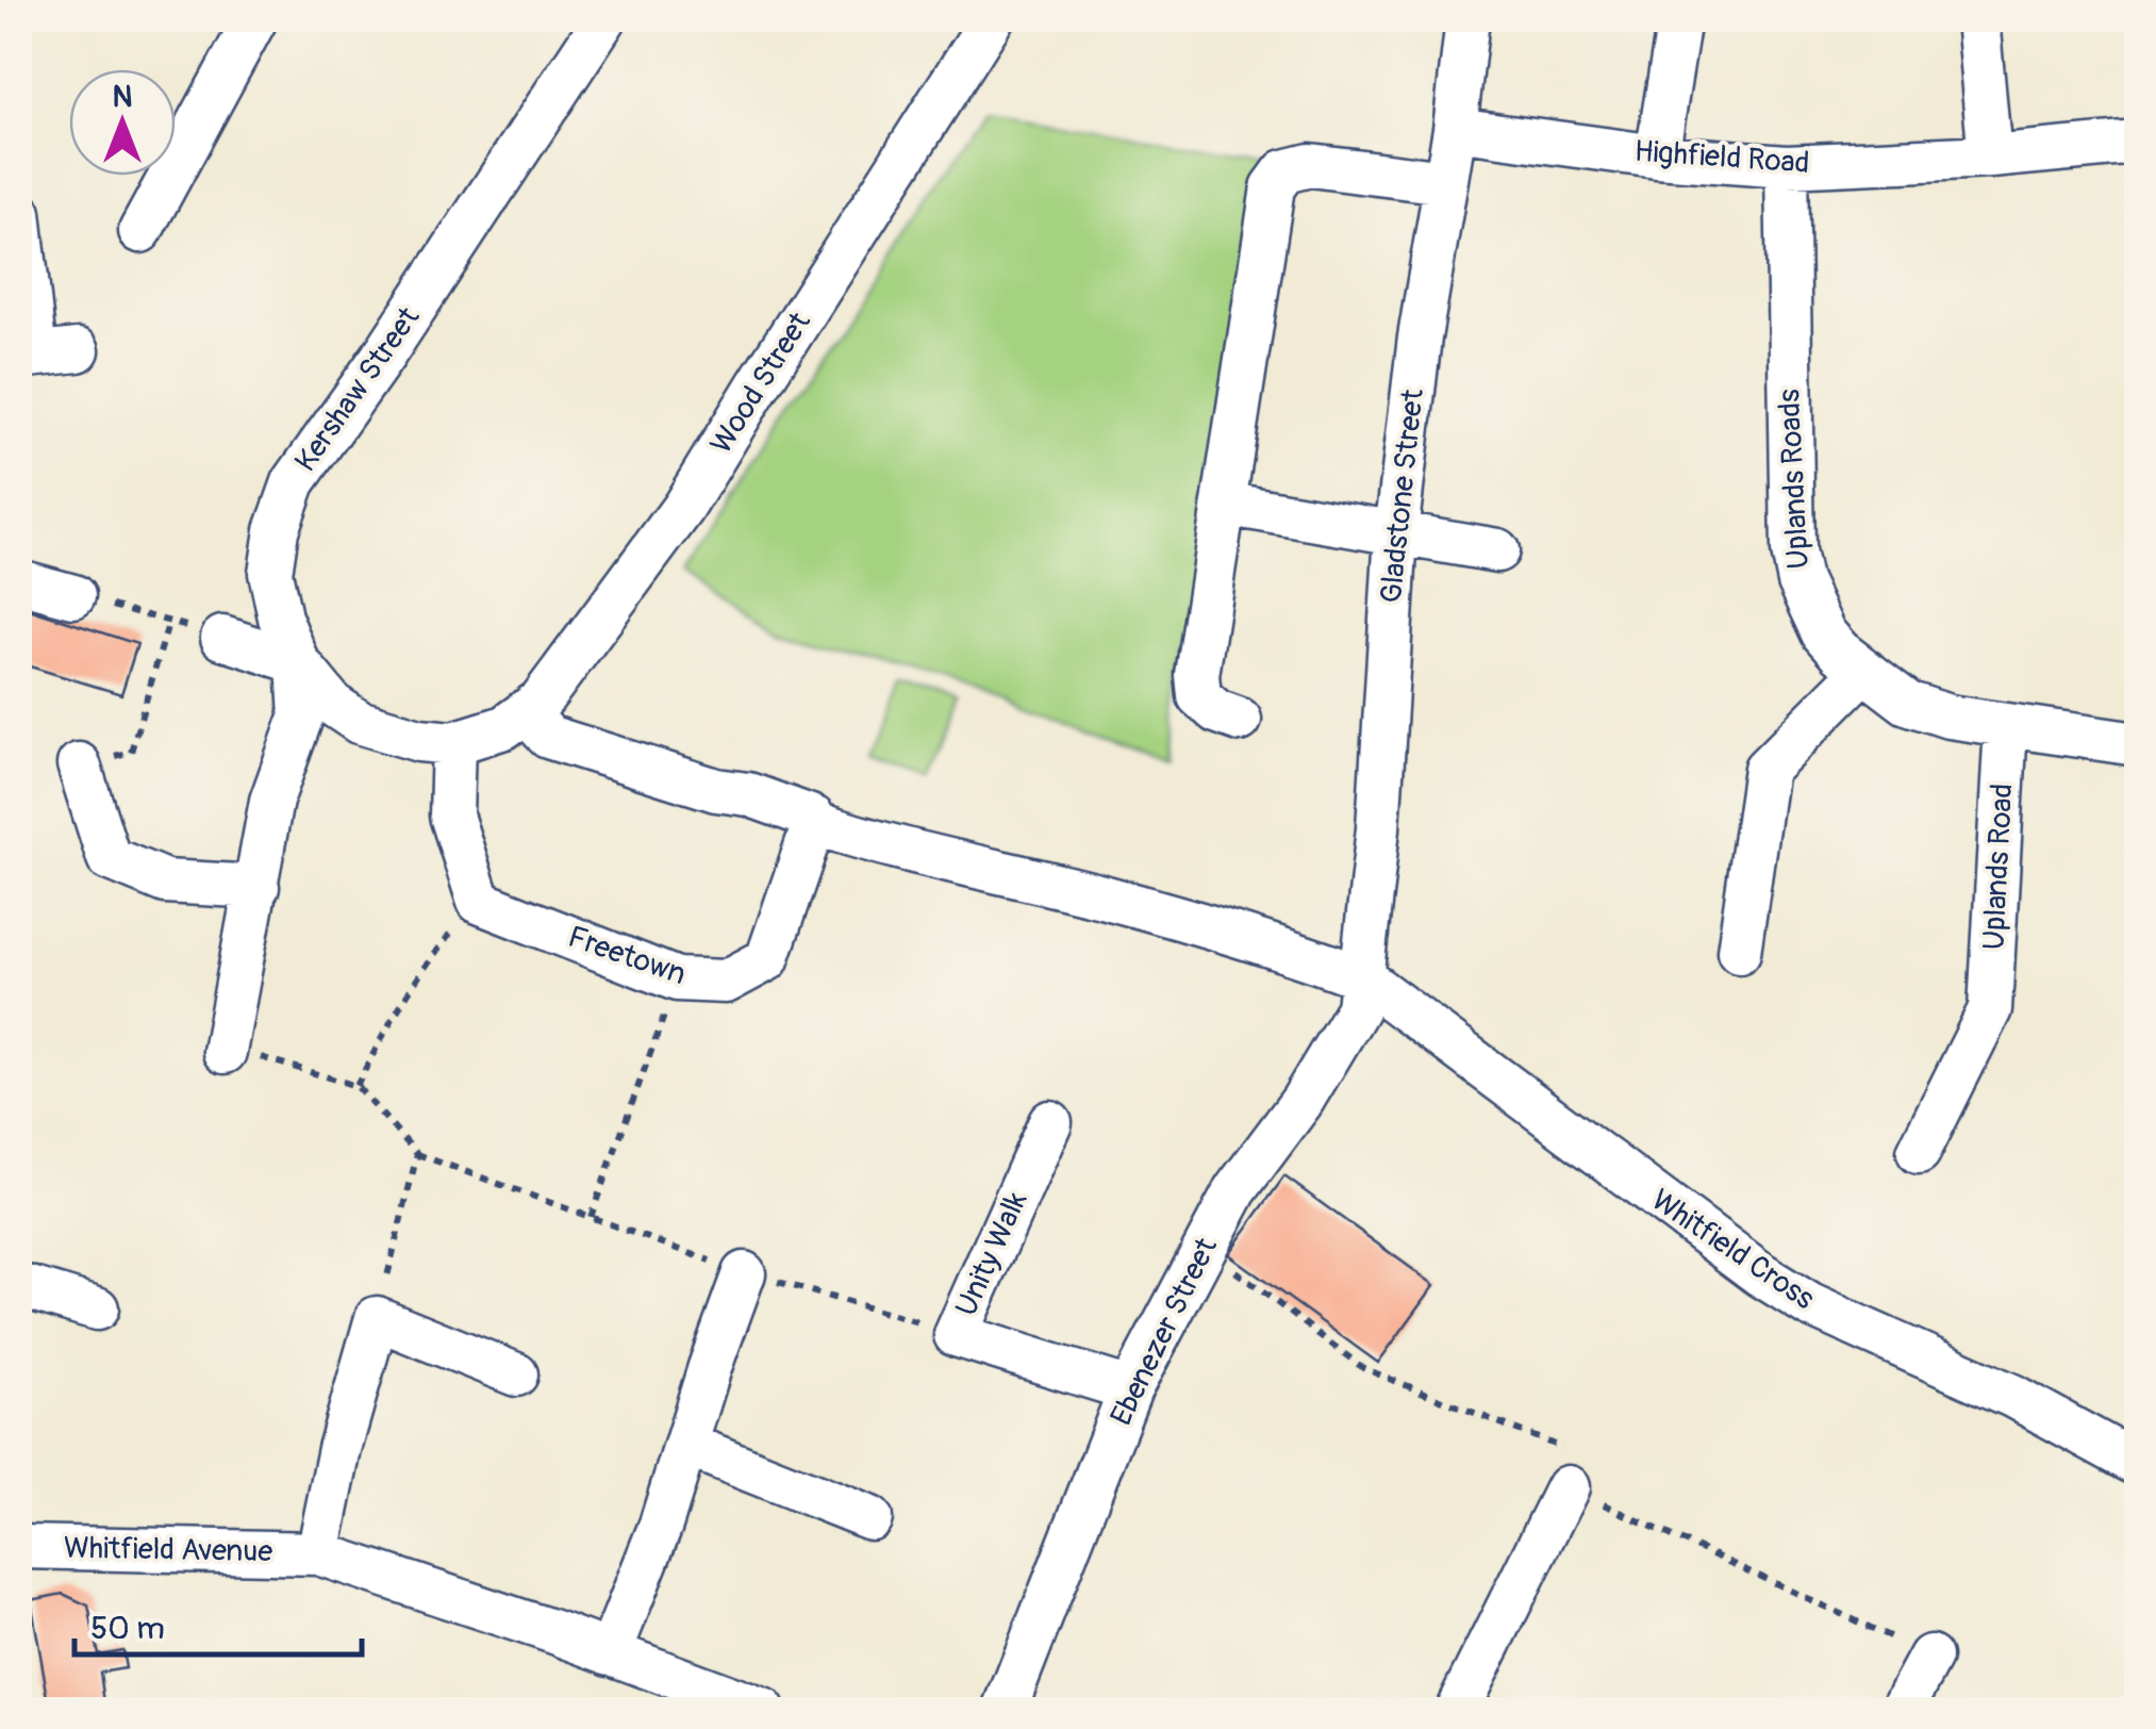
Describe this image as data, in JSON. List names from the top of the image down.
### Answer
{
  "streets": {
    "street": [
      "Highfield Road",
      "Wood Street",
      "Kershaw Street",
      "Uplands Roads",
      "Gladstone Street",
      "Uplands Road",
      "Freetown",
      "Whitfield Cross",
      "Unity Walk",
      "Ebenezer Street",
      "Whitfield Avenue"
    ]
  },
  "crossings": [
    ["Highfield Road", "Uplands Roads"],
    ["Highfield Road", "Gladstone Street"],
    ["Uplands Roads", "Uplands Road"],
    ["Gladstone Street", "Whitfield Cross"],
    ["Gladstone Street", "Ebenezer Street"],
    ["Whitfield Cross", "Ebenezer Street"],
    ["Unity Walk", "Ebenezer Street"]
  ],
  "scale_bar": "50 m",
  "north": "top"
}
